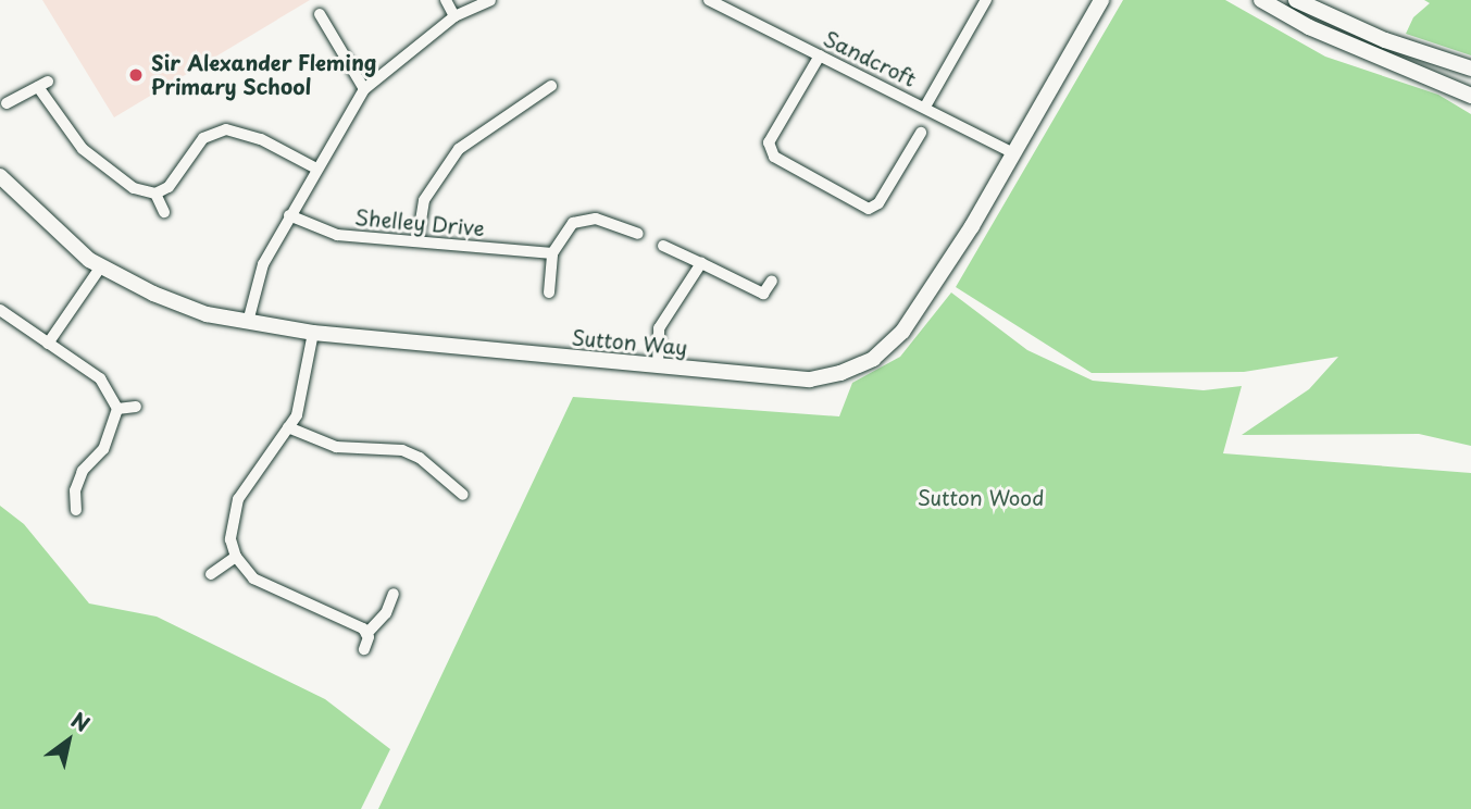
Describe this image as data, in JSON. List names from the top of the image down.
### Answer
{
  "streets": {
    "street": ["Sandcroft", "Shelley Drive", "Sutton Way"]
  },
  "crossings": [
    ["Sandcroft", "Sutton Way"]
  ],
  "parks": ["Sutton Wood"],
  "places": ["Sir Alexander Fleming Primary School"],
  "north": "top right"
}
